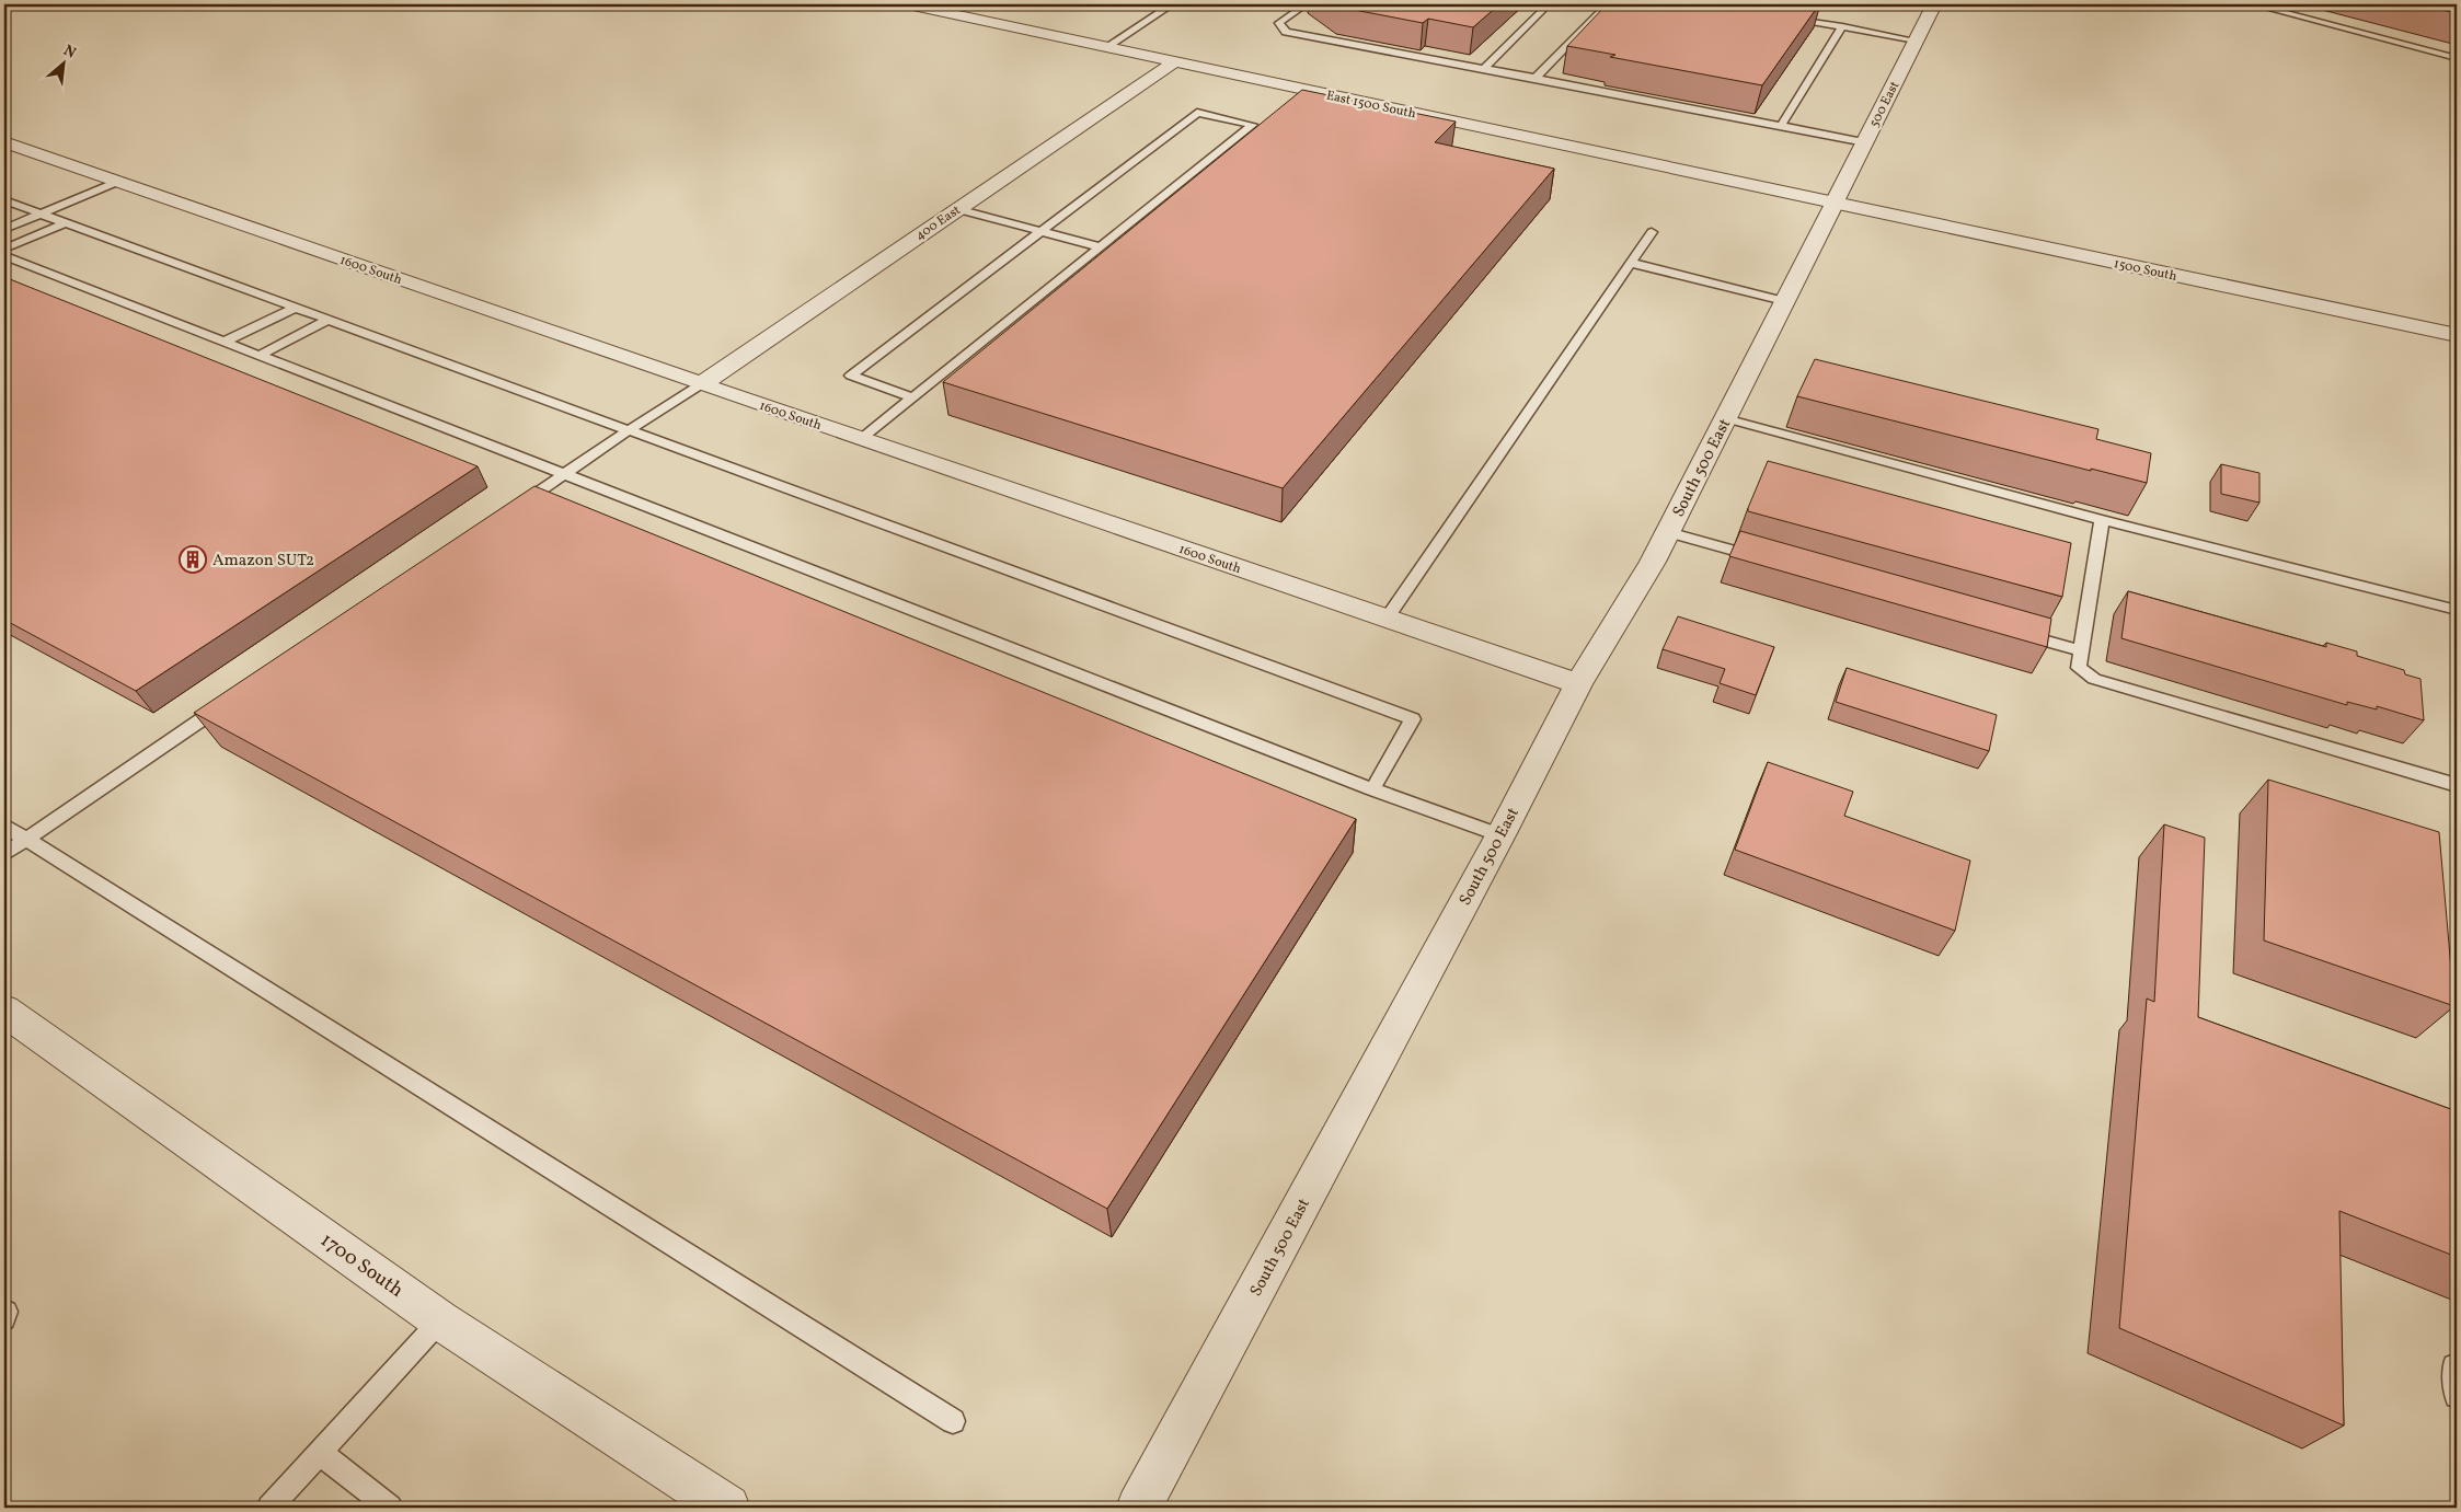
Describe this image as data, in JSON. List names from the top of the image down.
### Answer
{
  "streets": {
    "street": [
      "East 1500 South",
      "500 East",
      "400 East",
      "1600 South",
      "1500 South",
      "South 500 East",
      "1700 South"
    ]
  },
  "crossings": [
    ["East 1500 South", "500 East"],
    ["East 1500 South", "400 East"],
    ["East 1500 South", "1500 South"],
    ["East 1500 South", "South 500 East"],
    ["500 East", "1500 South"],
    ["500 East", "South 500 East"],
    ["400 East", "1600 South"],
    ["1600 South", "South 500 East"],
    ["1500 South", "South 500 East"]
  ],
  "places": {
    "building": ["Amazon SUT2"]
  },
  "north": "top right"
}
